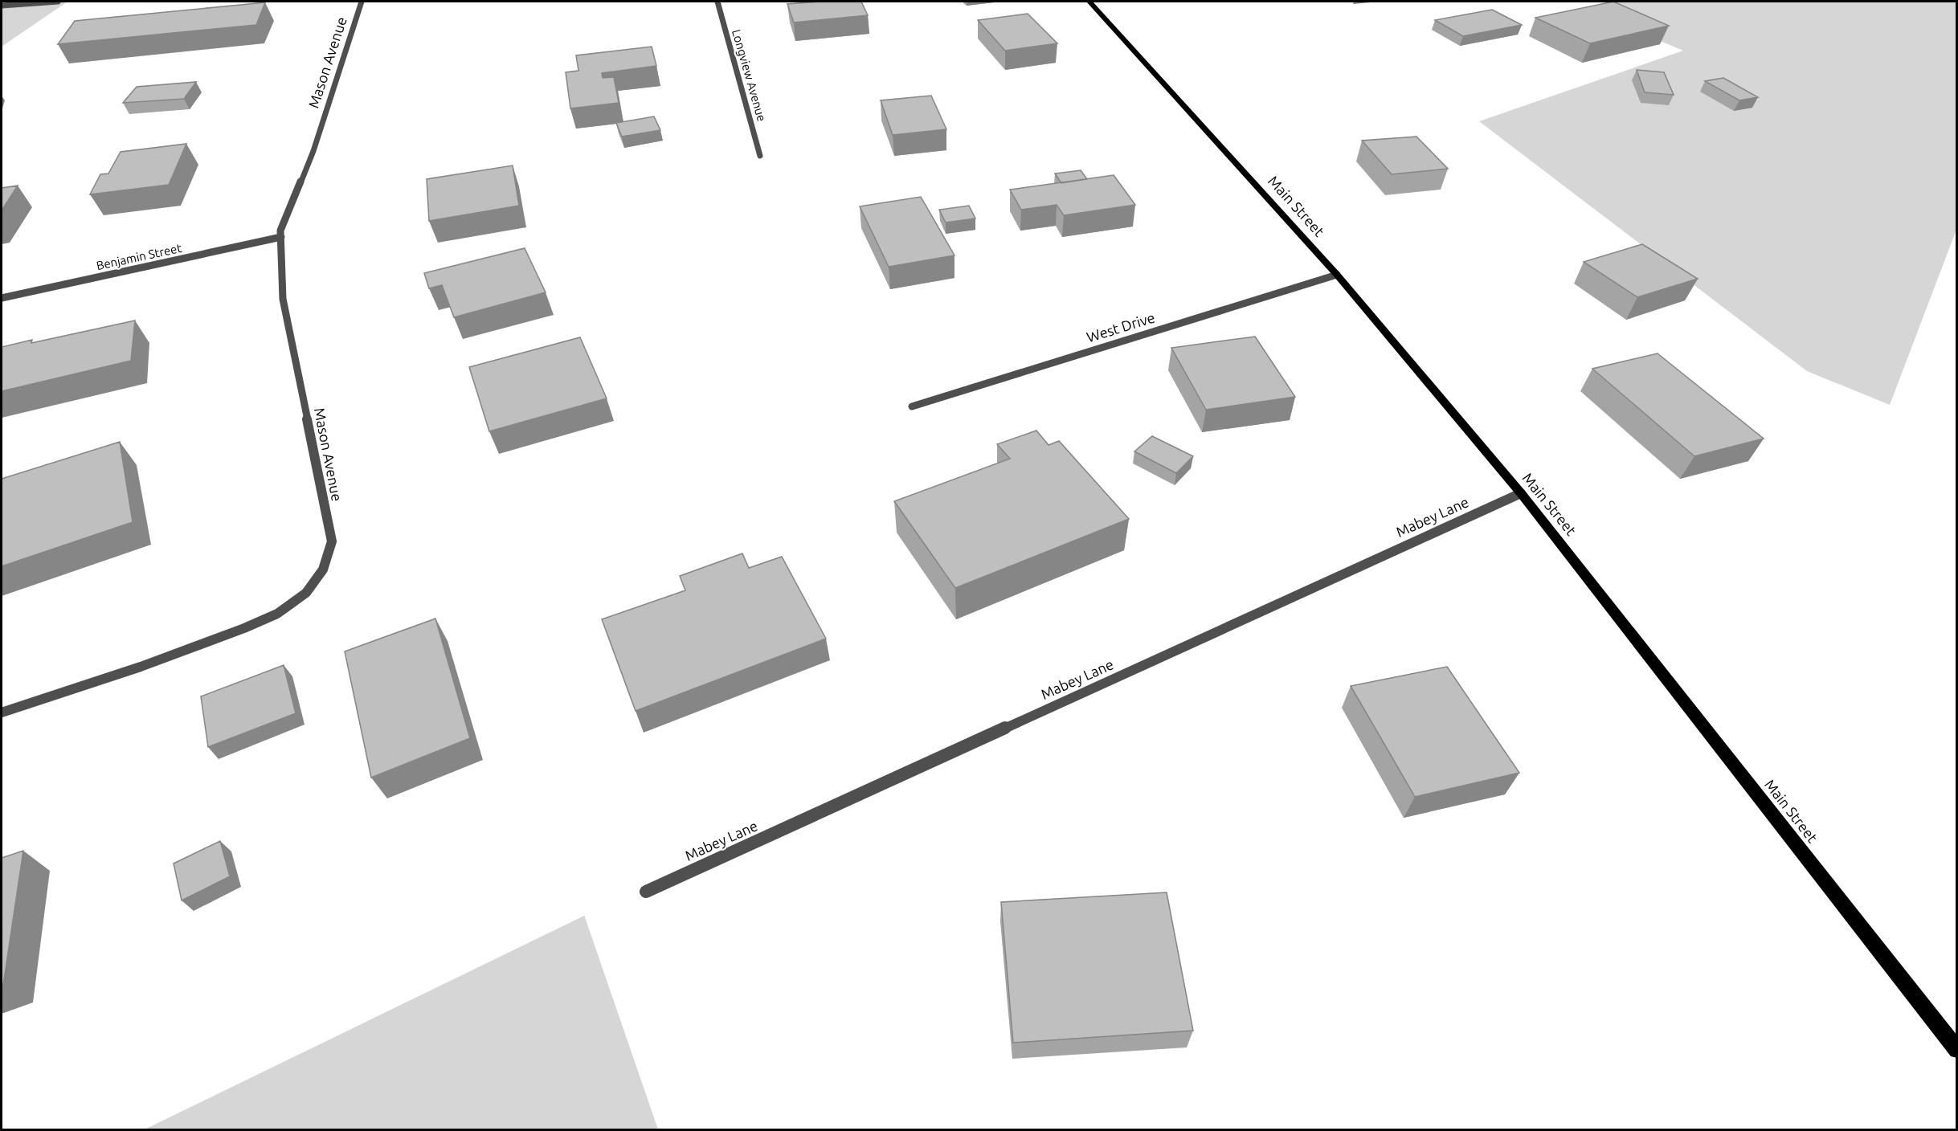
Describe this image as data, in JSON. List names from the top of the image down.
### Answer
{
  "streets": {
    "main road": ["Main Street"],
    "street": [
      "Mason Avenue",
      "Longview Avenue",
      "Benjamin Street",
      "West Drive",
      "Mabey Lane"
    ]
  },
  "crossings": [
    ["Mason Avenue", "Benjamin Street"],
    ["Main Street", "West Drive"],
    ["Main Street", "Mabey Lane"]
  ]
}
